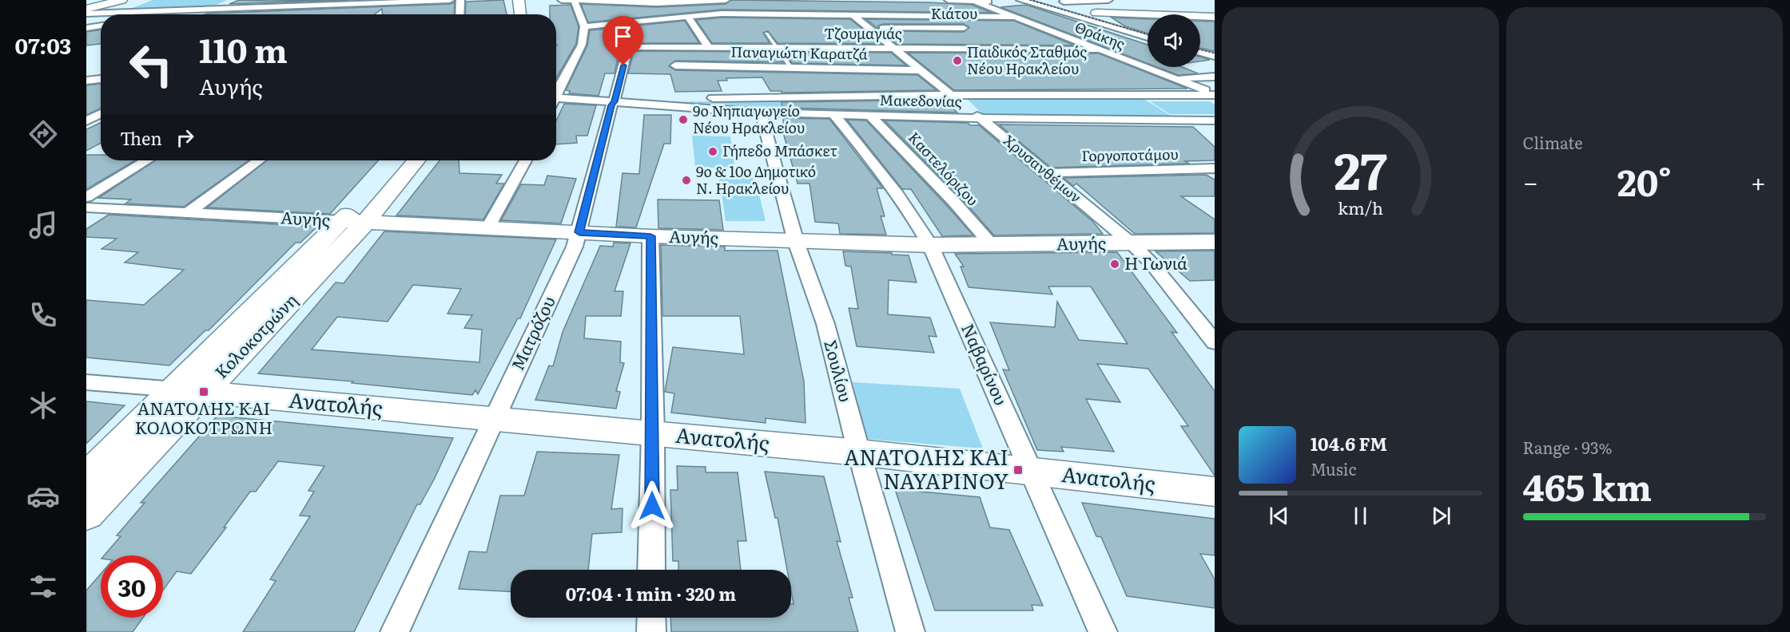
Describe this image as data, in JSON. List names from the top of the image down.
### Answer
{
  "streets": {
    "main road": ["Αυγής", "Κολοκοτρώνη", "Ανατολής"],
    "street": [
      "Κιάτου",
      "Τζουμαγιάς",
      "Θράκης",
      "Παναγιώτη Καρατζά",
      "Μακεδονίας",
      "Γοργοποτάμου",
      "Καστελόριζου",
      "Χρυσανθέμων",
      "Ματρόζου",
      "Ναβαρίνου",
      "Σουλίου"
    ]
  },
  "crossings": [
    ["Τζουμαγιάς", "Θράκης"],
    ["Τζουμαγιάς", "Χρυσανθέμων"],
    ["Τζουμαγιάς", "Ματρόζου"],
    ["Θράκης", "Μακεδονίας"],
    ["Παναγιώτη Καρατζά", "Χρυσανθέμων"],
    ["Μακεδονίας", "Καστελόριζου"],
    ["Μακεδονίας", "Χρυσανθέμων"],
    ["Μακεδονίας", "Ματρόζου"],
    ["Μακεδονίας", "Ναβαρίνου"],
    ["Μακεδονίας", "Σουλίου"],
    ["Γοργοποτάμου", "Χρυσανθέμων"],
    ["Καστελόριζου", "Αυγής"],
    ["Χρυσανθέμων", "Αυγής"],
    ["Αυγής", "Ματρόζου"],
    ["Αυγής", "Κολοκοτρώνη"],
    ["Αυγής", "Ναβαρίνου"],
    ["Αυγής", "Σουλίου"],
    ["Ματρόζου", "Ανατολής"],
    ["Κολοκοτρώνη", "Ανατολής"],
    ["Ναβαρίνου", "Ανατολής"],
    ["Σουλίου", "Ανατολής"]
  ],
  "places": {
    "other": [
      "Παιδικός Σταθμός Νέου Ηρακλείου",
      "9ο Νηπιαγωγείο Νέου Ηρακλείου",
      "Γήπεδο Μπάσκετ",
      "9ο & 10ο Δημοτικό Ν. Ηρακλείου",
      "Η Γωνιά"
    ],
    "transit": ["ΑΝΑΤΟΛΗΣ ΚΑΙ ΚΟΛΟΚΟΤΡΩΝΗ", "ΑΝΑΤΟΛΗΣ ΚΑΙ ΝΑΥΑΡΙΝΟΥ"]
  },
  "page": {
    "tabs": "07:03",
    "tile": [
      "Climate",
      ["Range · 93%", "465 km"]
    ],
    "turn": ["110 m", "Αυγής"],
    "then": "Then",
    "heat": ["−", "20°", "+"],
    "song": ["104.6 FM", "Music"],
    "limit": "30",
    "trip": "07:04 · 1 min · 320 m",
    "gauge": ["27", "km/h"]
  }
}
